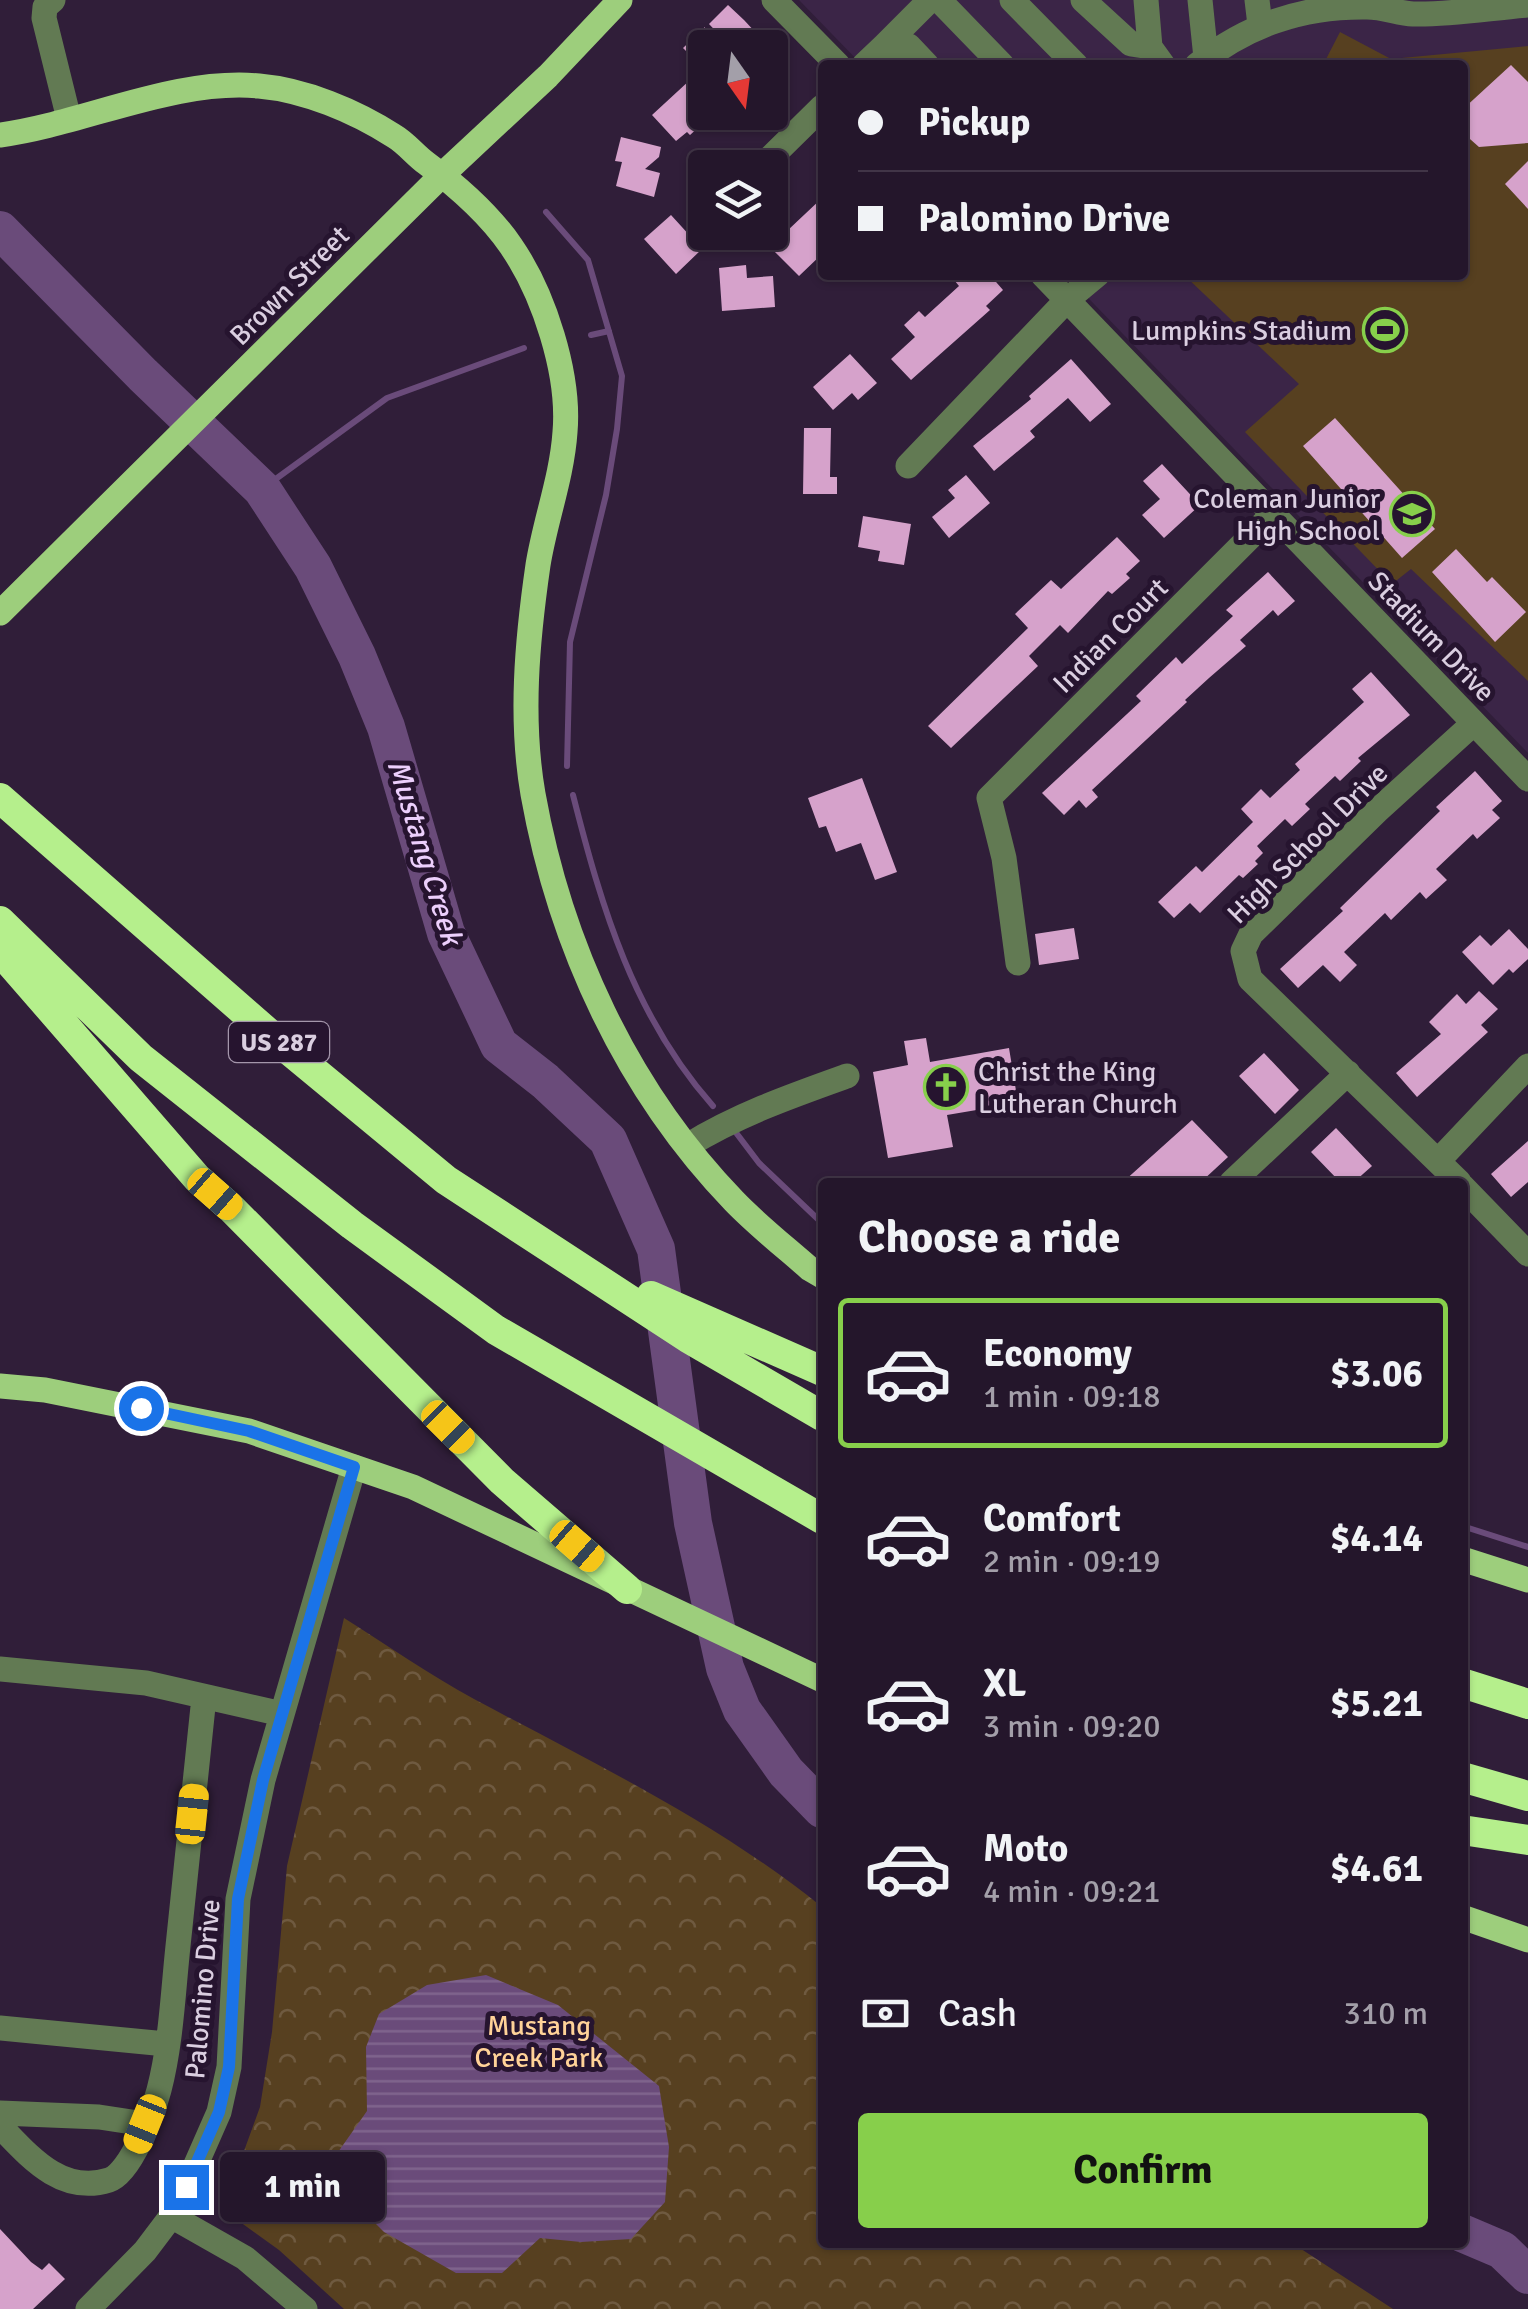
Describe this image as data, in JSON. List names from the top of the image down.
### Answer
{
  "streets": {
    "highway": ["US 287"],
    "main road": ["Brown Street"],
    "street": [
      "Indian Court",
      "Stadium Drive",
      "High School Drive",
      "Palomino Drive"
    ]
  },
  "crossings": [
    ["Indian Court", "Stadium Drive"],
    ["Stadium Drive", "High School Drive"]
  ],
  "water": ["Mustang Creek"],
  "parks": ["Mustang Creek Park"],
  "places": {
    "sports": ["Lumpkins Stadium"],
    "school or university": ["Coleman Junior High School"],
    "church": ["Christ the King Lutheran Church"]
  },
  "north": "bottom",
  "page": {
    "banner": ["Pickup", "Palomino Drive"],
    "heading": "Choose a ride",
    "list": [
      {
        "name": "Economy",
        "note": "1 min · 09:18",
        "value": "$3.06"
      },
      {
        "name": "Comfort",
        "note": "2 min · 09:19",
        "value": "$4.14"
      },
      {
        "name": "XL",
        "note": "3 min · 09:20",
        "value": "$5.21"
      },
      {
        "name": "Moto",
        "note": "4 min · 09:21",
        "value": "$4.61"
      }
    ],
    "pay": ["Cash", "310 m"],
    "buttons": "Confirm",
    "bubble": "1 min"
  }
}
